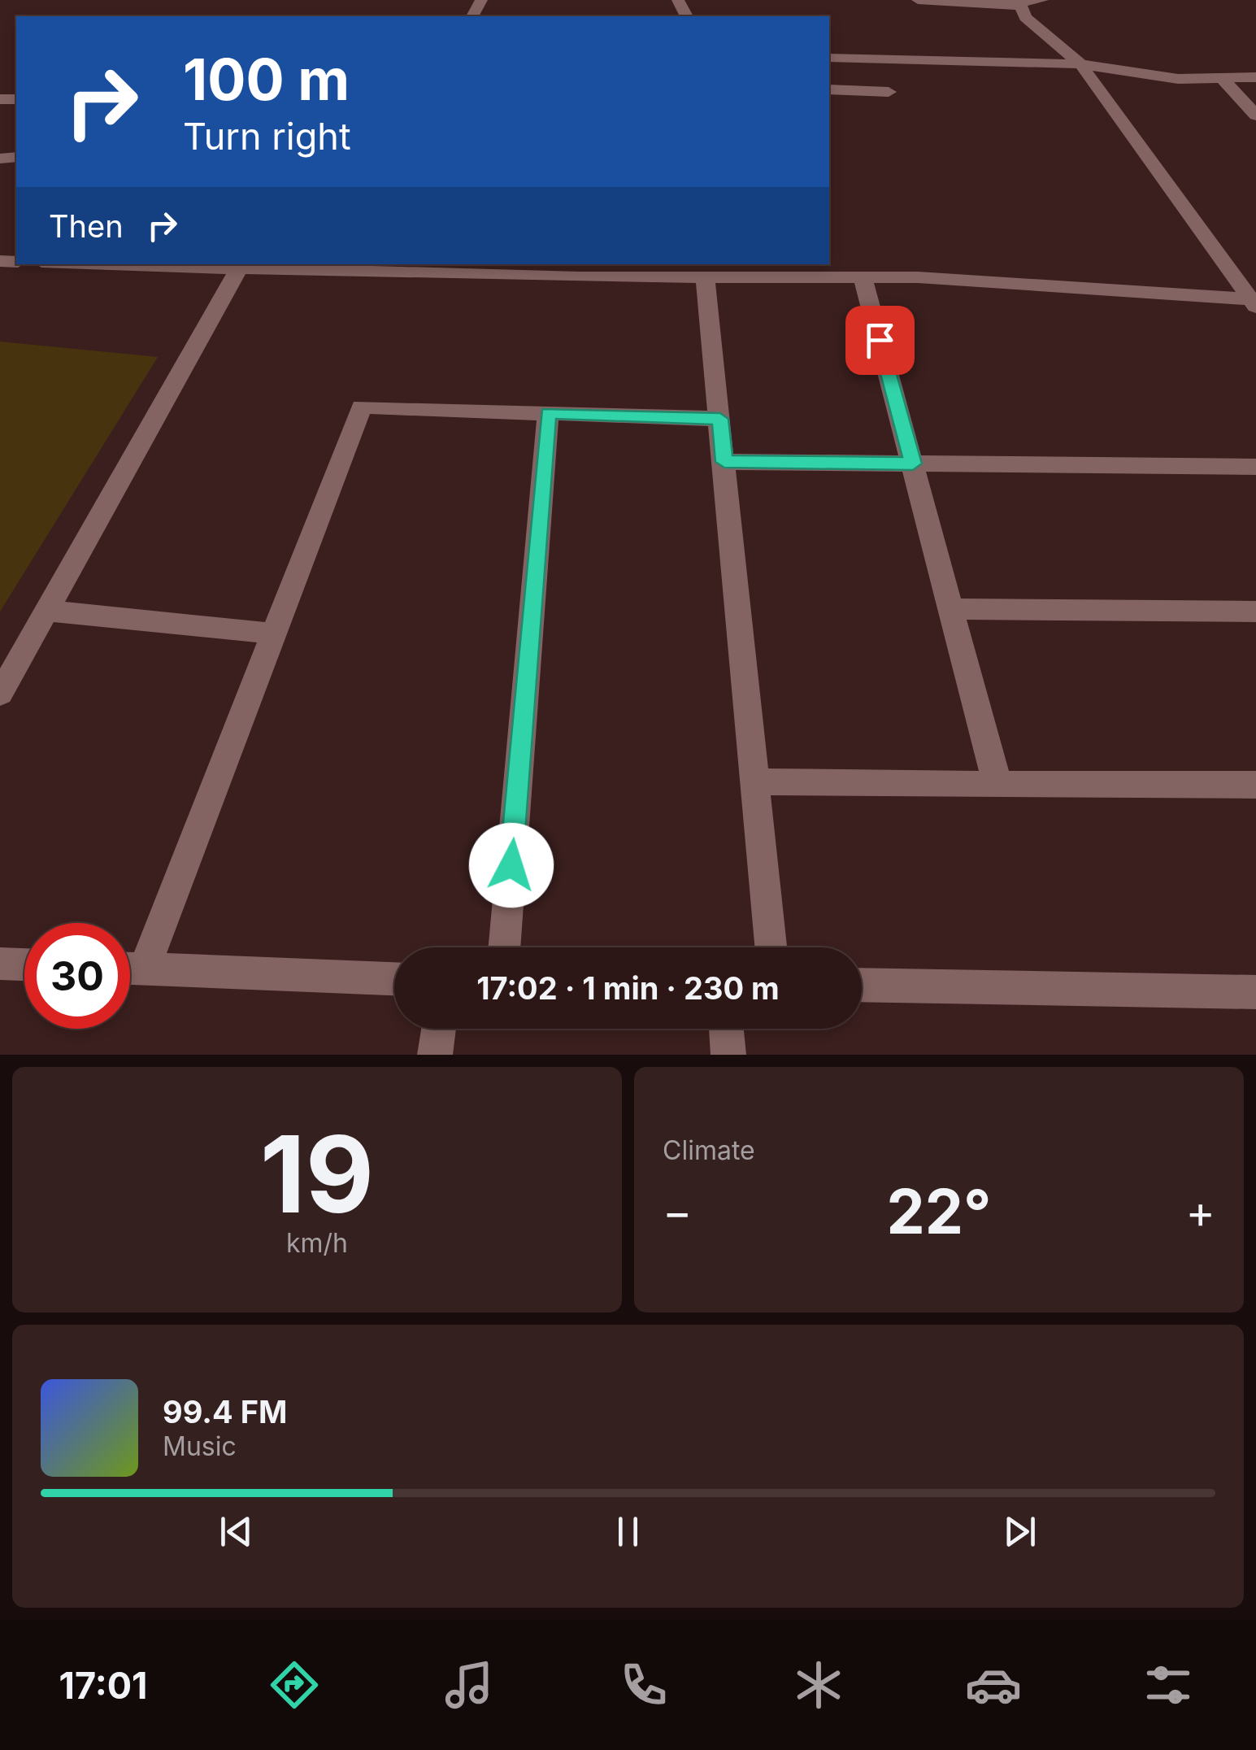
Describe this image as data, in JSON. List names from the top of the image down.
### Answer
{
  "page": {
    "turn": ["100 m", "Turn right"],
    "then": "Then",
    "limit": "30",
    "trip": "17:02 · 1 min · 230 m",
    "tile": [
      ["19", "km/h"],
      "Climate"
    ],
    "heat": ["−", "22°", "+"],
    "song": ["99.4 FM", "Music"],
    "tabs": "17:01"
  }
}
